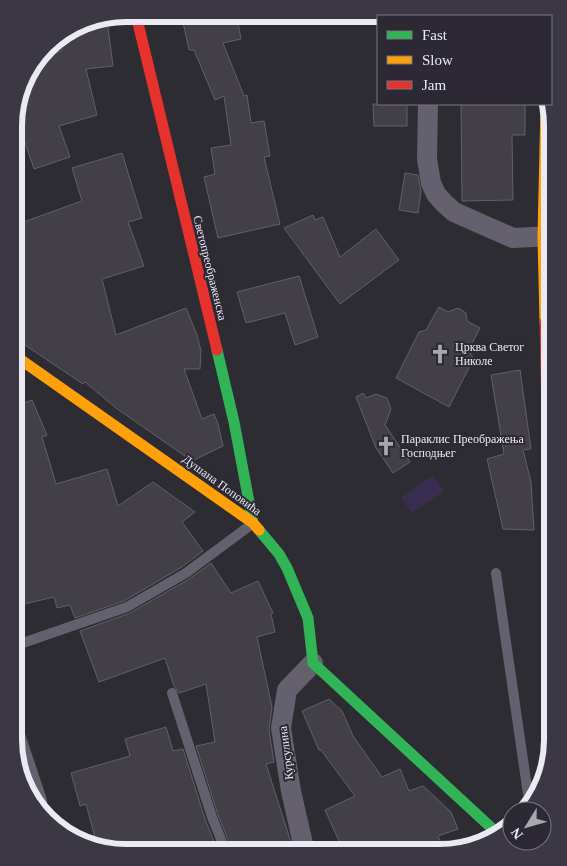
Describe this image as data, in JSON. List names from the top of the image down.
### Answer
{
  "streets": {
    "street": ["Светопреображенска", "Душана Поповића", "Курсулина"]
  },
  "crossings": [
    ["Светопреображенска", "Душана Поповића"],
    ["Душана Поповића", "Курсулина"]
  ],
  "places": {
    "church": ["Црква Светог Николе", "Параклис Преображења Господњег"]
  },
  "legend": ["Fast", "Slow", "Jam"],
  "north": "bottom left"
}
